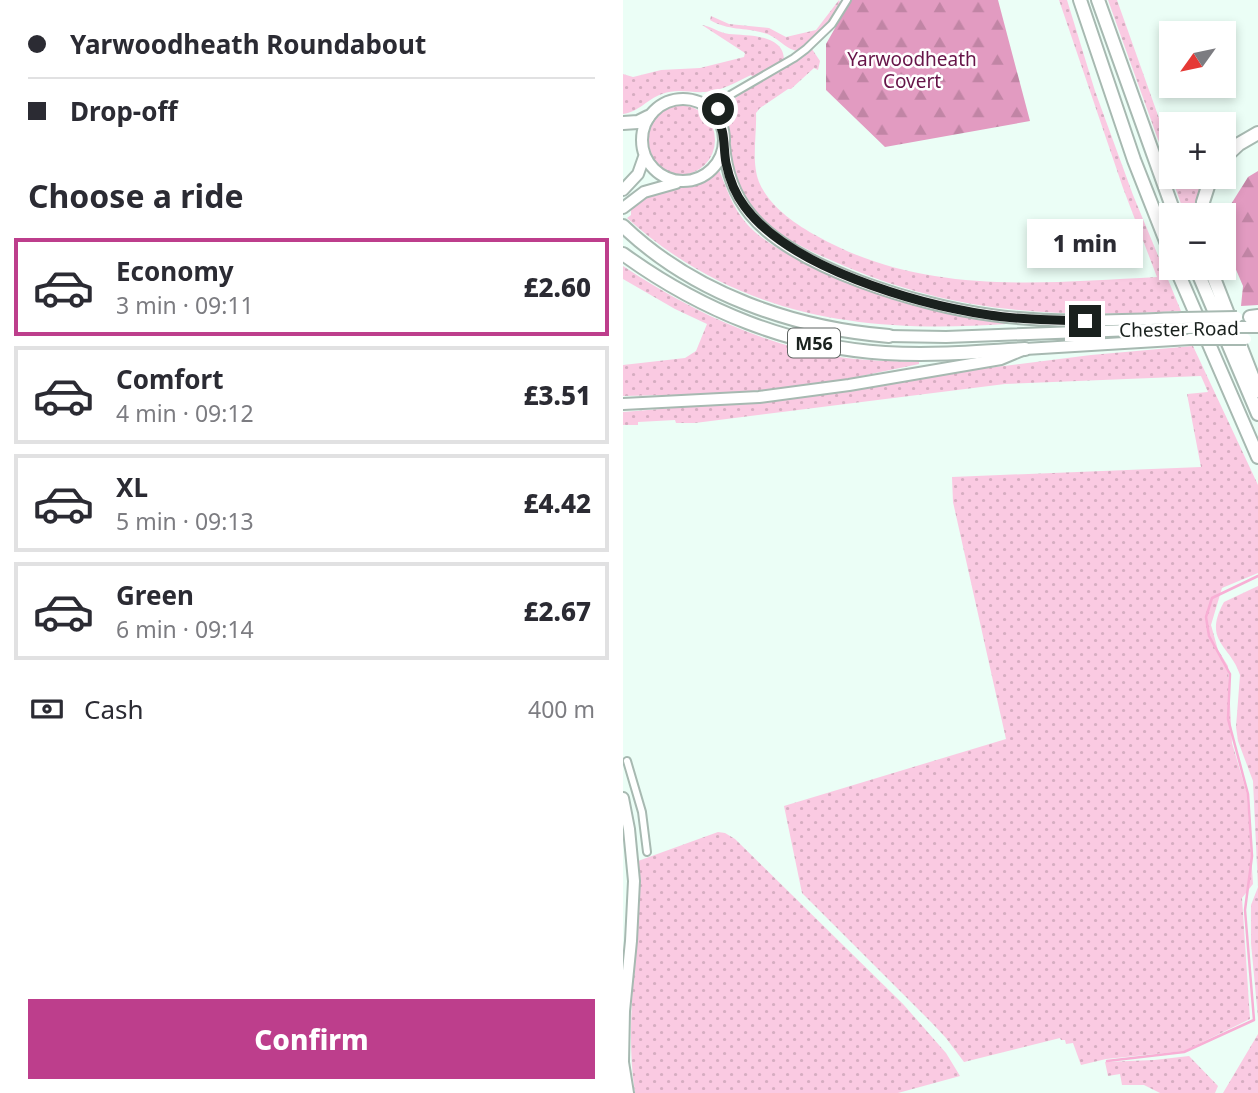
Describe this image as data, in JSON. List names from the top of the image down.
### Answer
{
  "streets": {
    "highway": ["M56"],
    "main road": ["Chester Road"]
  },
  "crossings": [
    ["Chester Road", "M56"]
  ],
  "parks": ["Yarwoodheath Covert"],
  "north": "bottom left",
  "page": {
    "banner": ["Yarwoodheath Roundabout", "Drop-off"],
    "map_buttons": ["+", "−"],
    "heading": "Choose a ride",
    "bubble": "1 min",
    "list": [
      {
        "name": "Economy",
        "note": "3 min · 09:11",
        "value": "£2.60"
      },
      {
        "name": "Comfort",
        "note": "4 min · 09:12",
        "value": "£3.51"
      },
      {
        "name": "XL",
        "note": "5 min · 09:13",
        "value": "£4.42"
      },
      {
        "name": "Green",
        "note": "6 min · 09:14",
        "value": "£2.67"
      }
    ],
    "pay": ["Cash", "400 m"],
    "buttons": "Confirm"
  }
}
